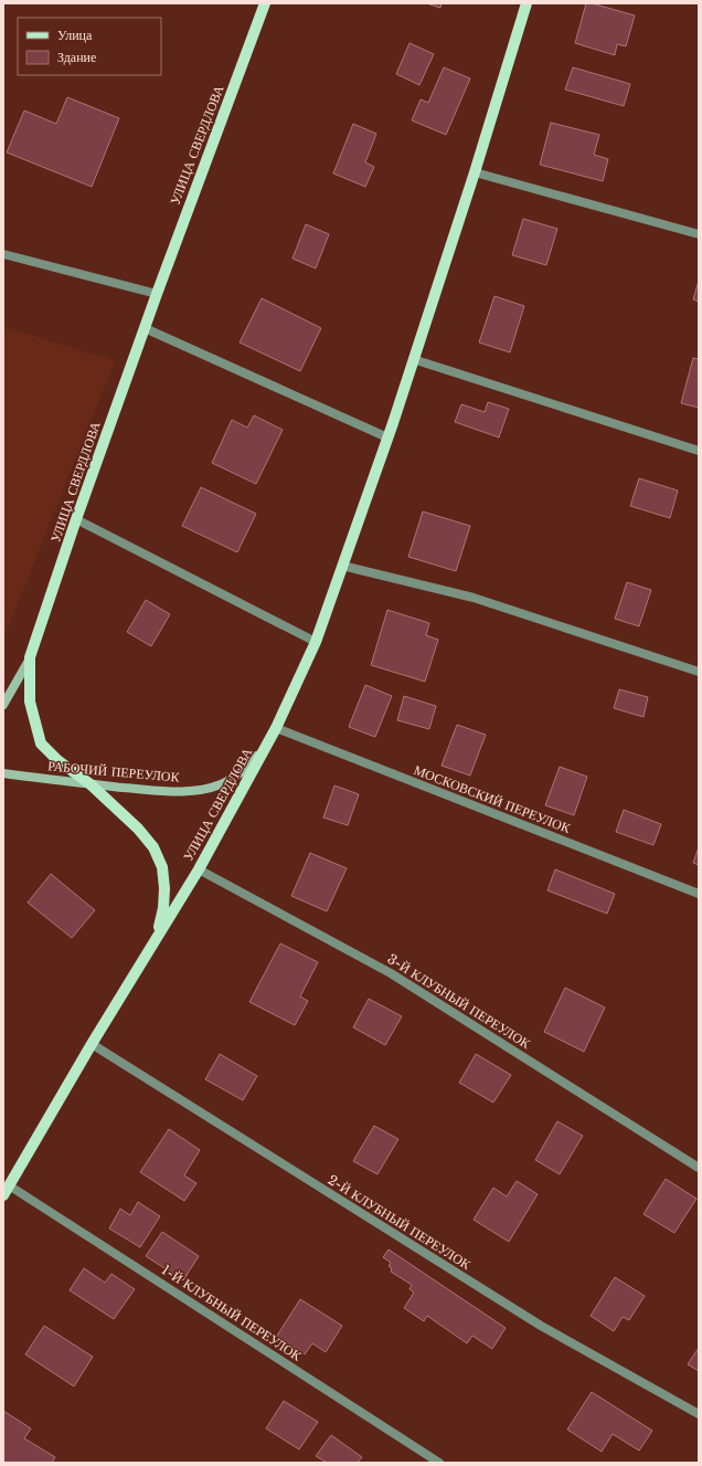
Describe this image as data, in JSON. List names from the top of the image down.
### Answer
{
  "streets": {
    "main road": ["УЛИЦА СВЕРДЛОВА", "РАБОЧИЙ ПЕРЕУЛОК"],
    "street": [
      "МОСКОВСКИЙ ПЕРЕУЛОК",
      "3-Й КЛУБНЫЙ ПЕРЕУЛОК",
      "2-Й КЛУБНЫЙ ПЕРЕУЛОК",
      "1-Й КЛУБНЫЙ ПЕРЕУЛОК"
    ]
  },
  "crossings": [
    ["УЛИЦА СВЕРДЛОВА", "РАБОЧИЙ ПЕРЕУЛОК"],
    ["УЛИЦА СВЕРДЛОВА", "МОСКОВСКИЙ ПЕРЕУЛОК"],
    ["УЛИЦА СВЕРДЛОВА", "3-Й КЛУБНЫЙ ПЕРЕУЛОК"],
    ["УЛИЦА СВЕРДЛОВА", "2-Й КЛУБНЫЙ ПЕРЕУЛОК"],
    ["УЛИЦА СВЕРДЛОВА", "1-Й КЛУБНЫЙ ПЕРЕУЛОК"],
    ["РАБОЧИЙ ПЕРЕУЛОК", "МОСКОВСКИЙ ПЕРЕУЛОК"]
  ],
  "legend": ["Улица", "Здание"]
}
